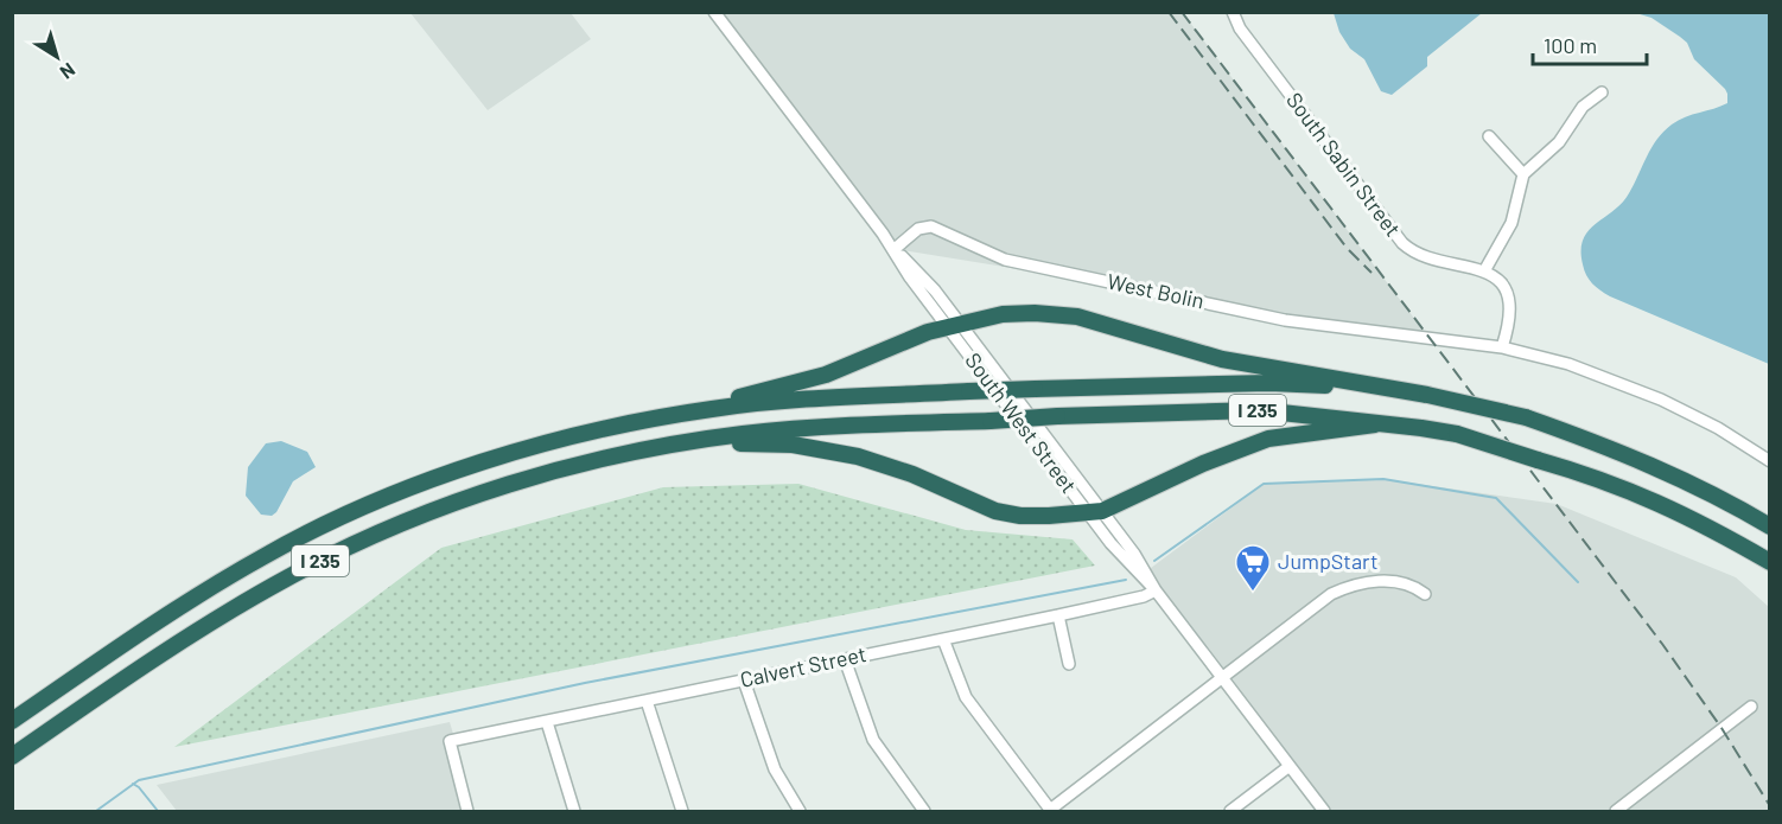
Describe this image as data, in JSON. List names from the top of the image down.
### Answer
{
  "streets": {
    "highway": ["I 235"],
    "street": [
      "South Sabin Street",
      "West Bolin",
      "South West Street",
      "Calvert Street"
    ]
  },
  "crossings": [
    ["West Bolin", "South West Street"],
    ["South West Street", "Calvert Street"]
  ],
  "places": {
    "supermarket": ["JumpStart"]
  },
  "scale_bar": "100 m",
  "north": "bottom right"
}
